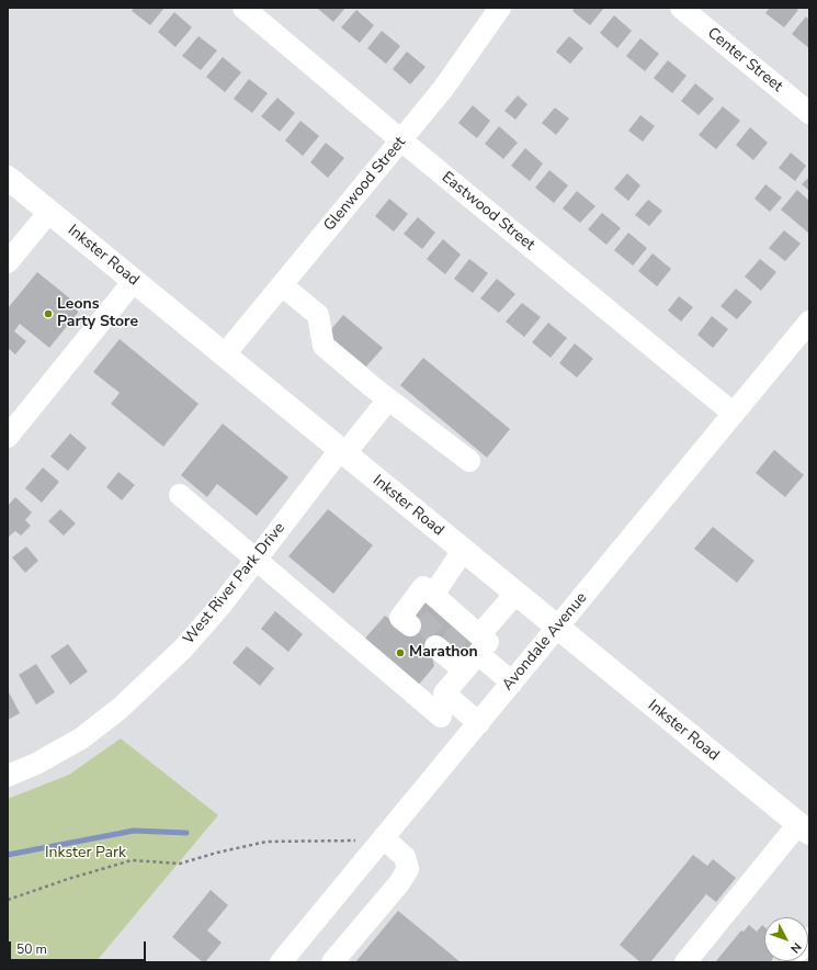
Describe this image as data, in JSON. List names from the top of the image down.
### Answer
{
  "streets": {
    "main road": ["Inkster Road"],
    "street": [
      "Center Street",
      "Glenwood Street",
      "Eastwood Street",
      "West River Park Drive",
      "Avondale Avenue"
    ]
  },
  "crossings": [
    ["Glenwood Street", "Eastwood Street"],
    ["Glenwood Street", "Inkster Road"],
    ["Eastwood Street", "Avondale Avenue"],
    ["Inkster Road", "West River Park Drive"],
    ["Inkster Road", "Avondale Avenue"]
  ],
  "parks": ["Inkster Park"],
  "places": ["Leons Party Store", "Marathon"],
  "scale_bar": "50 m",
  "north": "bottom right"
}
